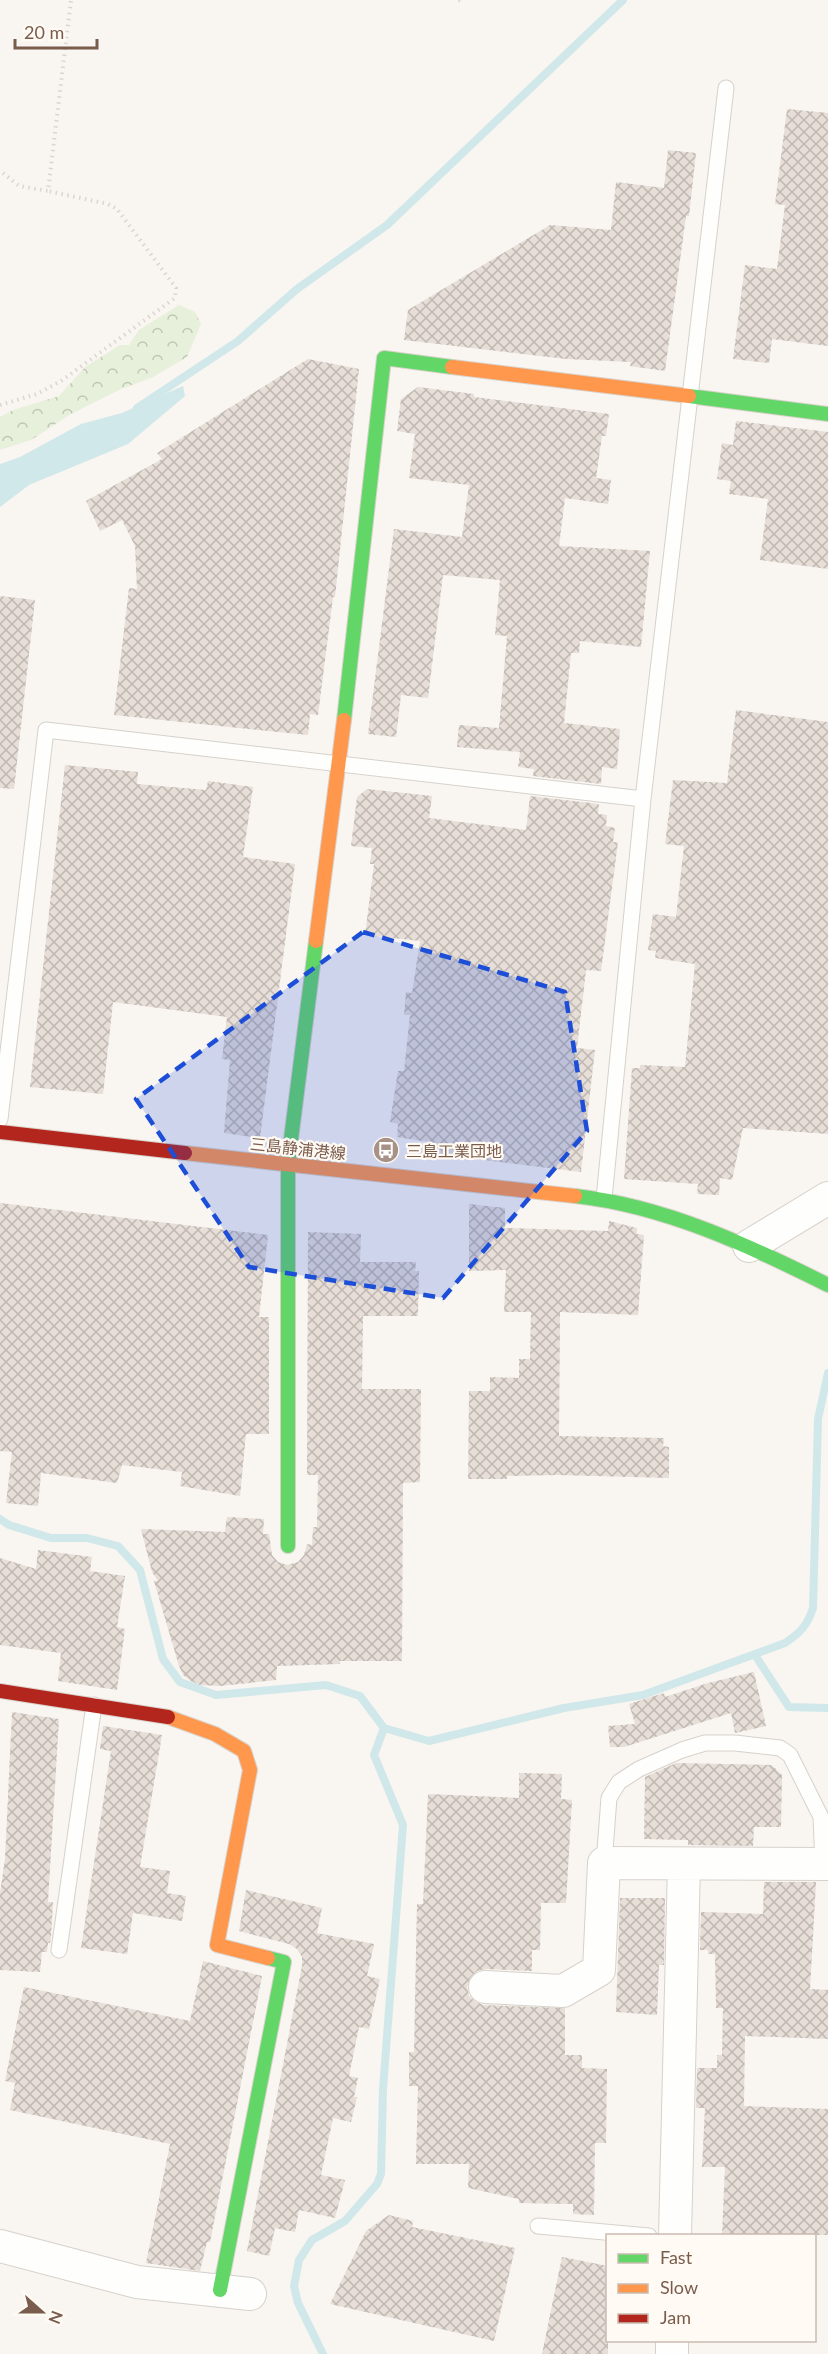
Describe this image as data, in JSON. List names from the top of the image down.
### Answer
{
  "streets": {
    "street": ["三島静浦港線"]
  },
  "places": {
    "bus stop": ["三島工業団地"]
  },
  "legend": ["Fast", "Slow", "Jam"],
  "scale_bar": "20 m",
  "north": "right"
}
